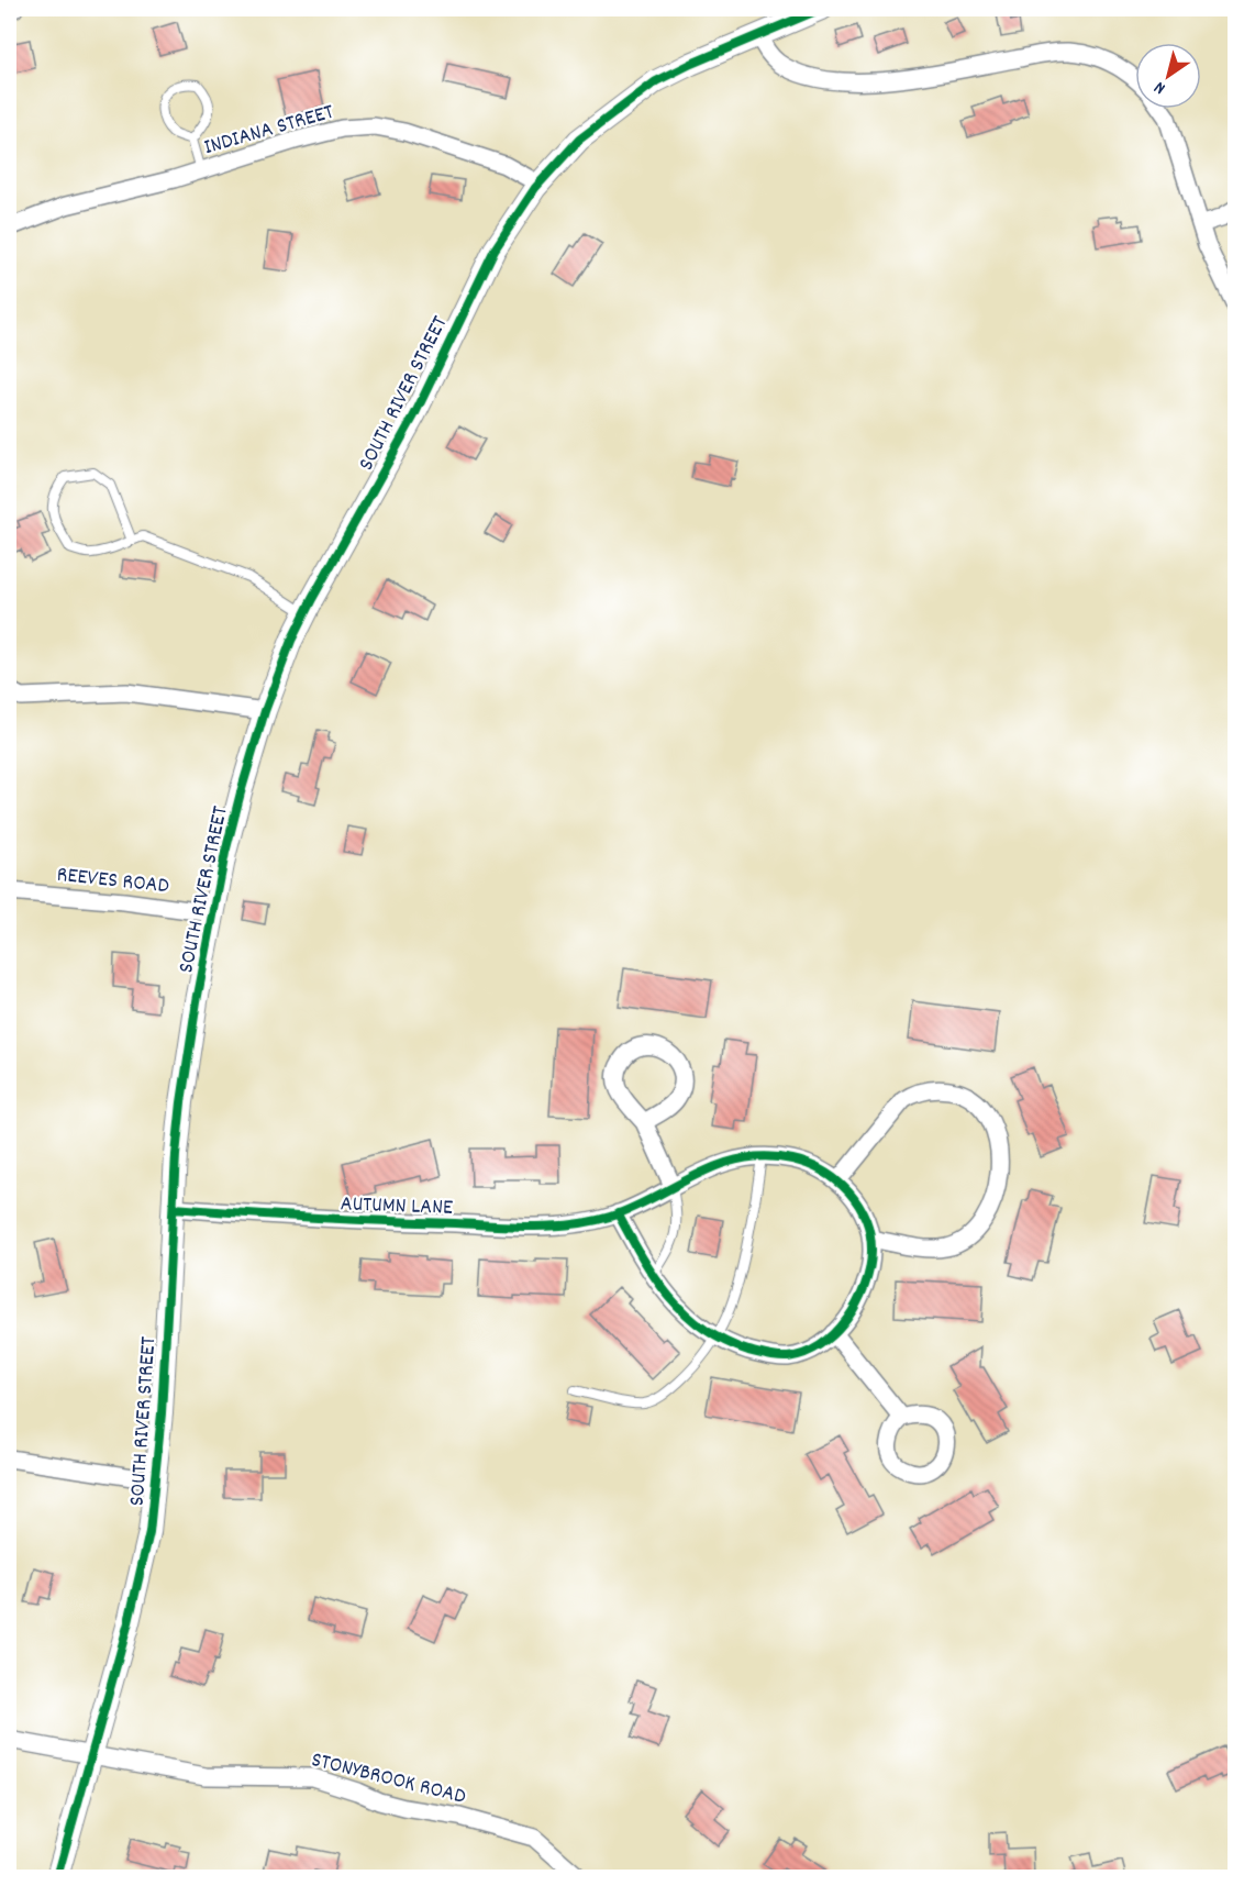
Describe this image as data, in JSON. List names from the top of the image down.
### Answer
{
  "streets": {
    "street": [
      "INDIANA STREET",
      "SOUTH RIVER STREET",
      "REEVES ROAD",
      "AUTUMN LANE",
      "STONYBROOK ROAD"
    ]
  },
  "crossings": [
    ["INDIANA STREET", "SOUTH RIVER STREET"],
    ["SOUTH RIVER STREET", "REEVES ROAD"],
    ["SOUTH RIVER STREET", "AUTUMN LANE"],
    ["SOUTH RIVER STREET", "STONYBROOK ROAD"]
  ],
  "north": "bottom left"
}
